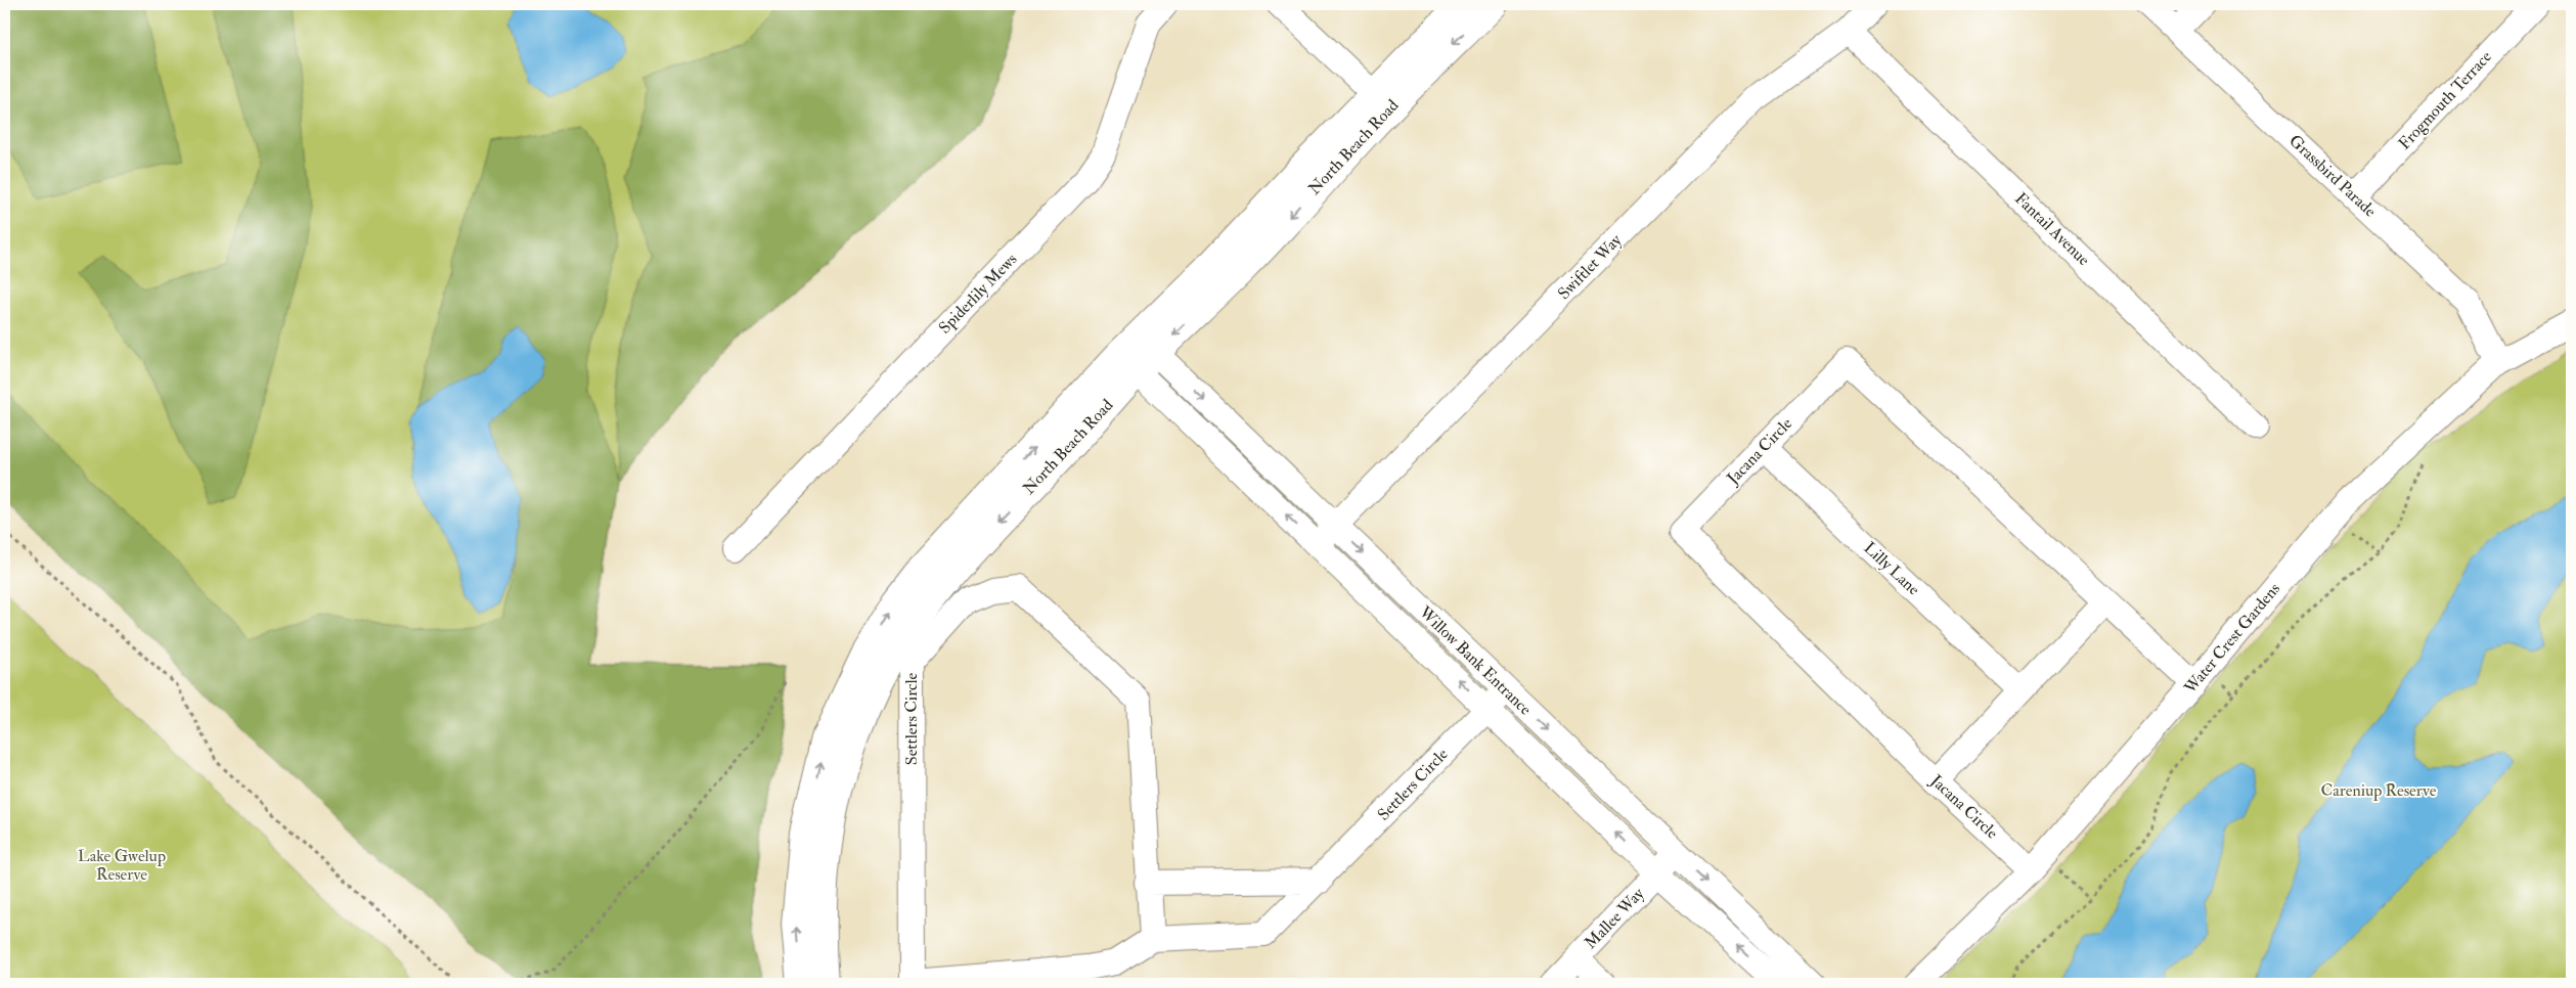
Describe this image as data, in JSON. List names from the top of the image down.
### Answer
{
  "streets": {
    "main road": ["North Beach Road"],
    "street": [
      "Frogmouth Terrace",
      "Grassbird Parade",
      "Fantail Avenue",
      "Swiftlet Way",
      "Spiderlily Mews",
      "Jacana Circle",
      "Lilly Lane",
      "Water Crest Gardens",
      "Willow Bank Entrance",
      "Settlers Circle",
      "Mallee Way"
    ]
  },
  "crossings": [
    ["Frogmouth Terrace", "Grassbird Parade"],
    ["North Beach Road", "Willow Bank Entrance"],
    ["Grassbird Parade", "Water Crest Gardens"],
    ["Fantail Avenue", "Swiftlet Way"],
    ["Swiftlet Way", "Willow Bank Entrance"],
    ["Jacana Circle", "Lilly Lane"],
    ["Jacana Circle", "Water Crest Gardens"],
    ["Willow Bank Entrance", "Settlers Circle"],
    ["Willow Bank Entrance", "Mallee Way"]
  ],
  "parks": ["Careniup Reserve", "Lake Gwelup Reserve"]
}
